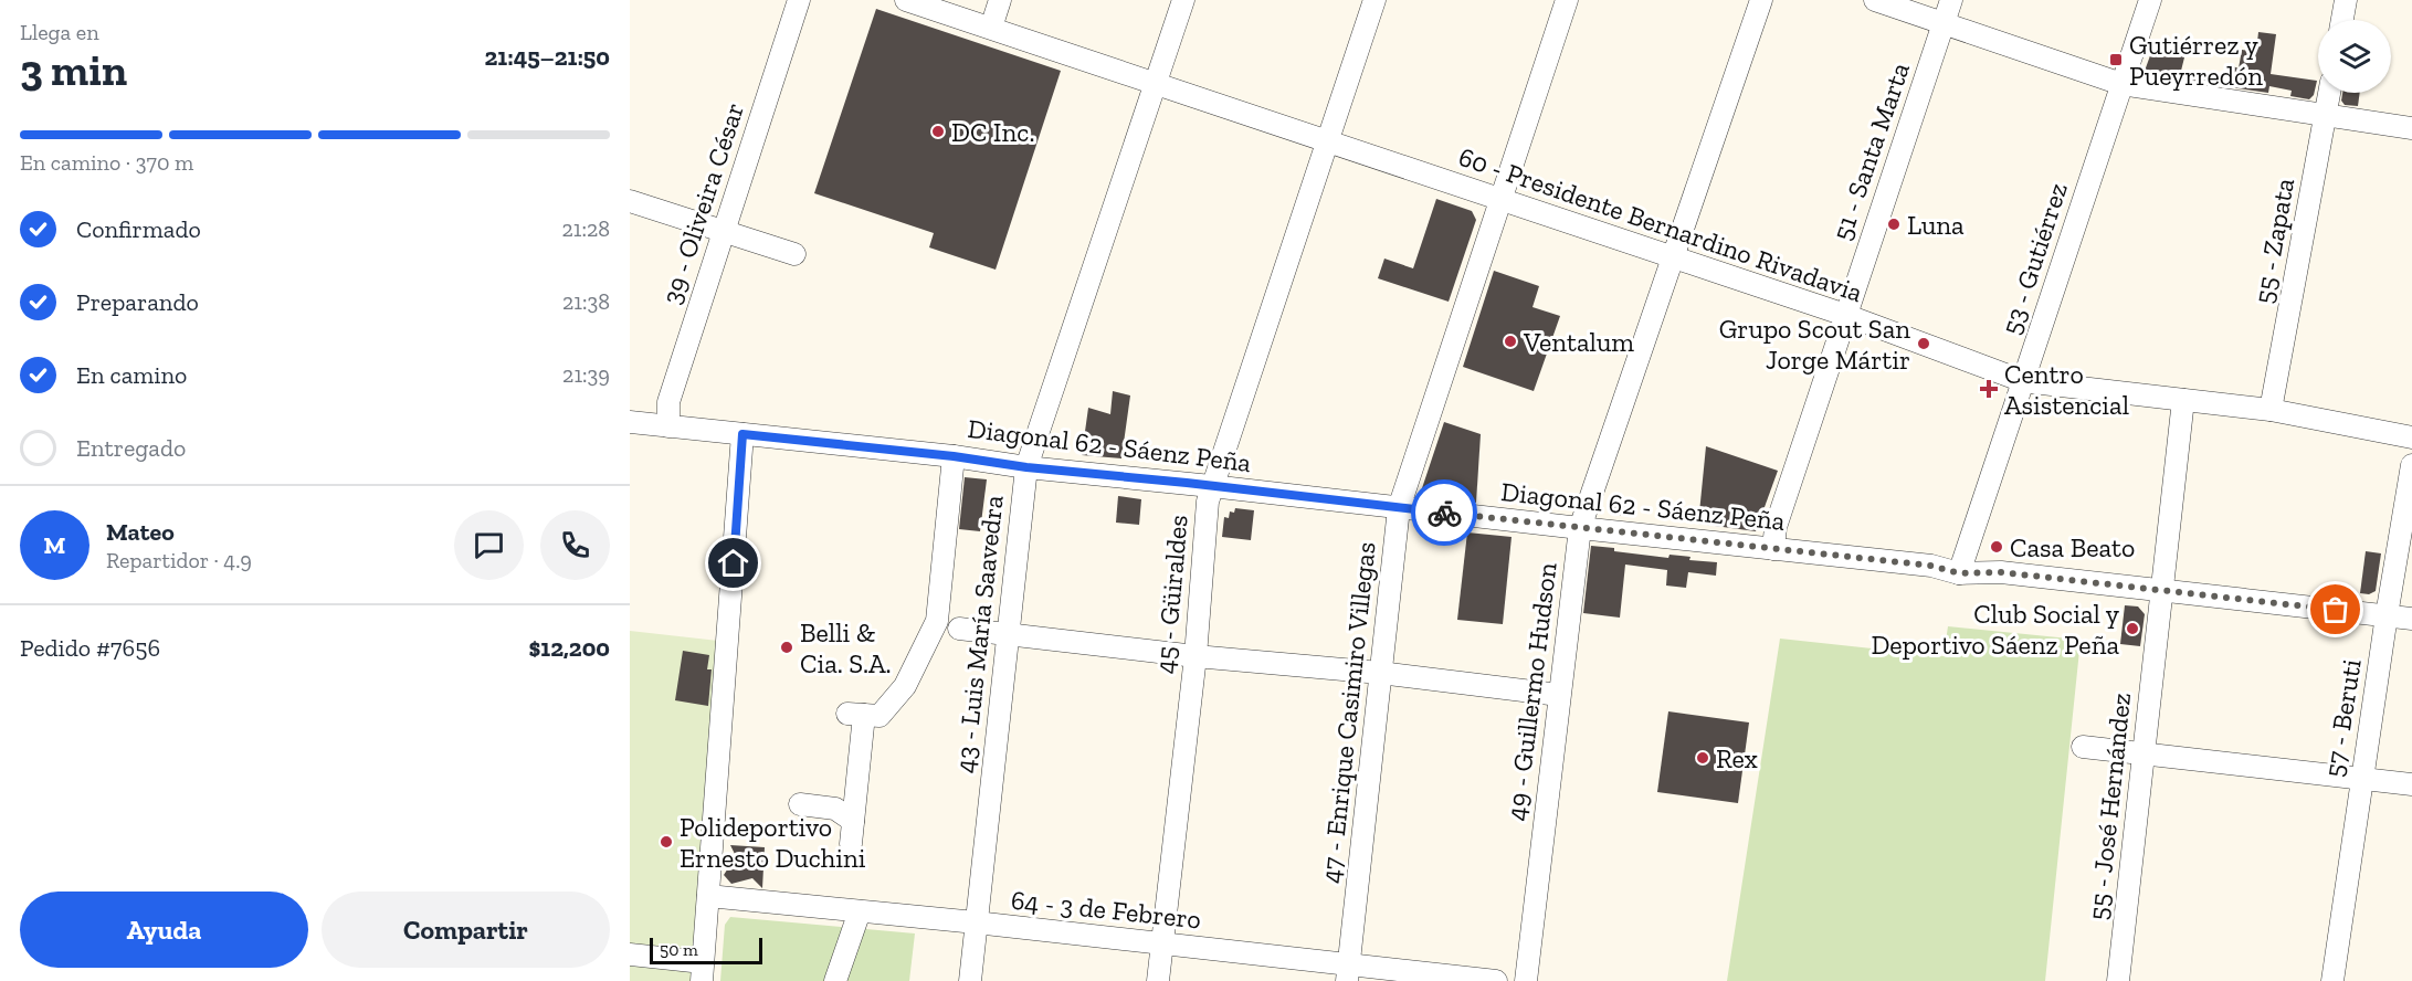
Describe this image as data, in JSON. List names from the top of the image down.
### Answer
{
  "streets": {
    "street": [
      "51 - Santa Marta",
      "39 - Oliveira César",
      "60 - Presidente Bernardino Rivadavia",
      "55 - Zapata",
      "53 - Gutiérrez",
      "Diagonal 62 - Sáenz Peña",
      "45 - Güiraldes",
      "43 - Luis María Saavedra",
      "49 - Guillermo Hudson",
      "47 - Enrique Casimiro Villegas",
      "57 - Beruti",
      "55 - José Hernández",
      "64 - 3 de Febrero"
    ]
  },
  "crossings": [
    ["51 - Santa Marta", "60 - Presidente Bernardino Rivadavia"],
    ["51 - Santa Marta", "Diagonal 62 - Sáenz Peña"],
    ["39 - Oliveira César", "Diagonal 62 - Sáenz Peña"],
    ["60 - Presidente Bernardino Rivadavia", "55 - Zapata"],
    ["60 - Presidente Bernardino Rivadavia", "53 - Gutiérrez"],
    ["60 - Presidente Bernardino Rivadavia", "45 - Güiraldes"],
    ["60 - Presidente Bernardino Rivadavia", "43 - Luis María Saavedra"],
    ["60 - Presidente Bernardino Rivadavia", "49 - Guillermo Hudson"],
    ["60 - Presidente Bernardino Rivadavia", "47 - Enrique Casimiro Villegas"],
    ["60 - Presidente Bernardino Rivadavia", "55 - José Hernández"],
    ["53 - Gutiérrez", "Diagonal 62 - Sáenz Peña"],
    ["Diagonal 62 - Sáenz Peña", "45 - Güiraldes"],
    ["Diagonal 62 - Sáenz Peña", "43 - Luis María Saavedra"],
    ["Diagonal 62 - Sáenz Peña", "49 - Guillermo Hudson"],
    ["Diagonal 62 - Sáenz Peña", "47 - Enrique Casimiro Villegas"],
    ["Diagonal 62 - Sáenz Peña", "57 - Beruti"],
    ["Diagonal 62 - Sáenz Peña", "55 - José Hernández"],
    ["45 - Güiraldes", "64 - 3 de Febrero"],
    ["43 - Luis María Saavedra", "64 - 3 de Febrero"],
    ["47 - Enrique Casimiro Villegas", "64 - 3 de Febrero"]
  ],
  "places": {
    "transit": ["Gutiérrez y Pueyrredón"],
    "other": [
      "DC Inc.",
      "Luna",
      "Ventalum",
      "Grupo Scout San Jorge Mártir",
      "Casa Beato",
      "Club Social y Deportivo Sáenz Peña",
      "Belli & Cia. S.A.",
      "Rex",
      "Polideportivo Ernesto Duchini"
    ],
    "health": ["Centro Asistencial"]
  },
  "scale_bar": "50 m",
  "page": {
    "heading": ["3 min", "Llega en", "21:45–21:50"],
    "panel": [
      "Mateo",
      "Repartidor · 4.9",
      "Pedido #7656",
      "$12,200"
    ],
    "bar": "En camino · 370 m",
    "list": [
      ["Confirmado", "21:28"],
      ["Preparando", "21:38"],
      ["En camino", "21:39"],
      "Entregado"
    ],
    "round": "M",
    "buttons": ["Ayuda", "Compartir"],
    "scale": "50 m"
  }
}
